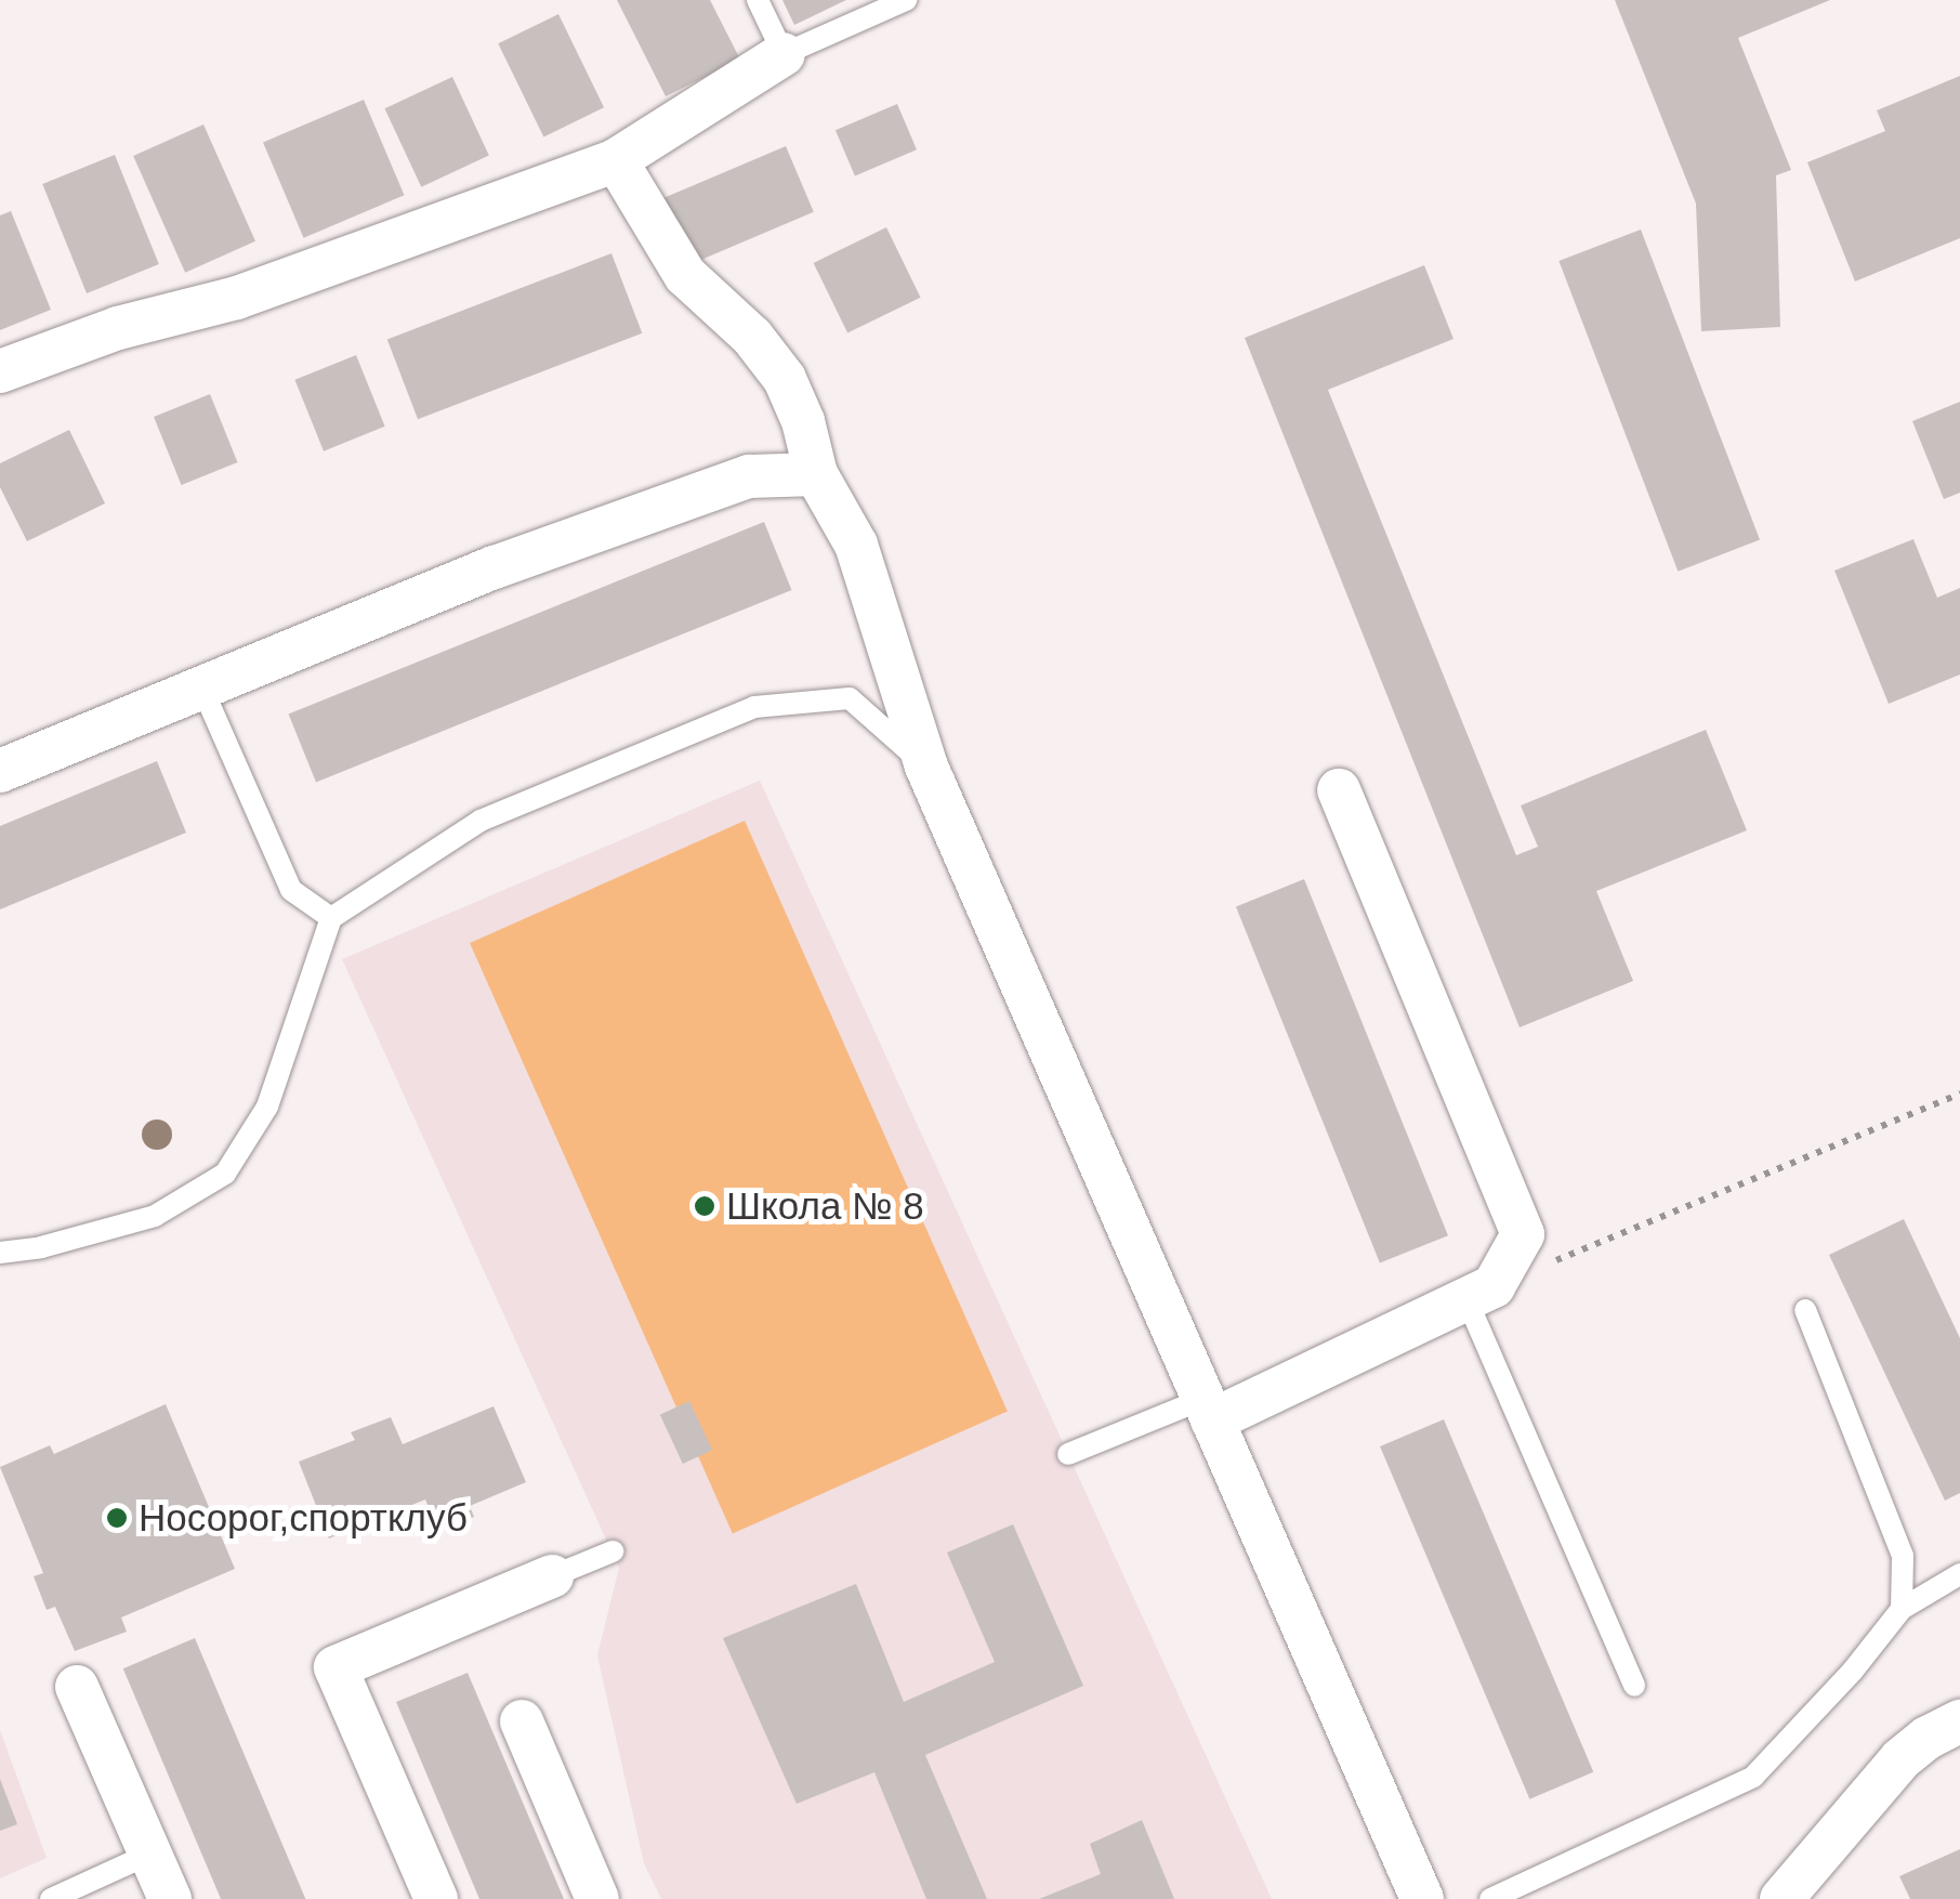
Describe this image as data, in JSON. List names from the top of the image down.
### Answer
{
  "places": ["Школа № 8", "Носорог,спортклуб"]
}
